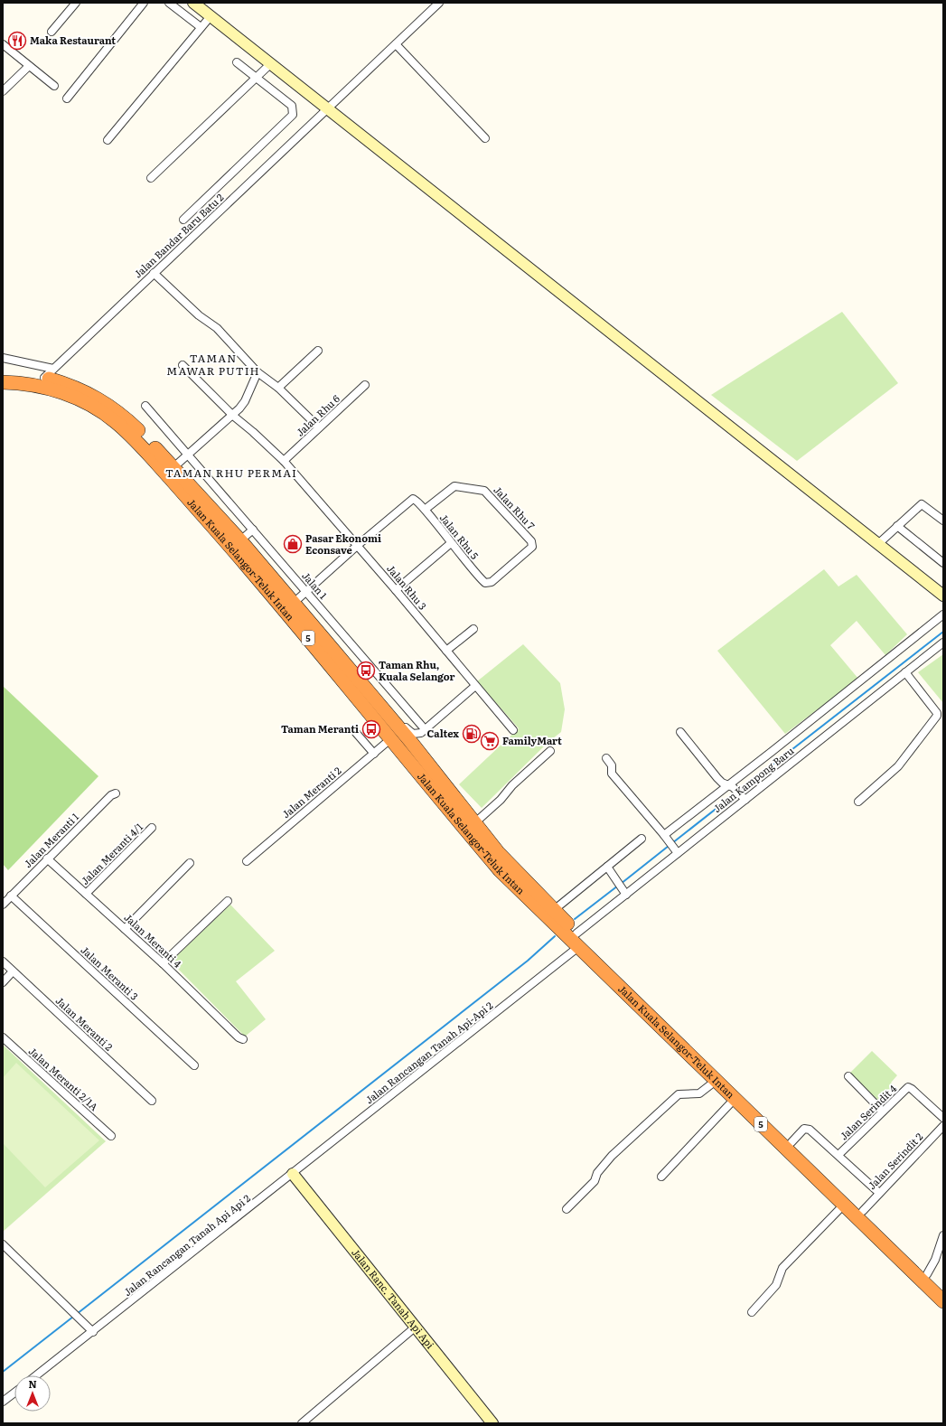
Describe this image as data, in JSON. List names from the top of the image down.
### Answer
{
  "streets": {
    "highway": ["Jalan Kuala Selangor-Teluk Intan", "5"],
    "street": [
      "Jalan Bandar Baru Batu 2",
      "Jalan Rhu 6",
      "Jalan Rhu 7",
      "Jalan Rhu 5",
      "Jalan 1",
      "Jalan Rhu 3",
      "Jalan Kampong Baru",
      "Jalan Meranti 2",
      "Jalan Meranti 1",
      "Jalan Meranti 4/1",
      "Jalan Meranti 4",
      "Jalan Meranti 3",
      "Jalan Rancangan Tanah Api-Api 2",
      "Jalan Meranti 2/1A",
      "Jalan Serindit 4",
      "Jalan Serindit 2",
      "Jalan Rancangan Tanah Api Api 2",
      "Jalan Ranc. Tanah Api Api"
    ]
  },
  "crossings": [
    ["Jalan Bandar Baru Batu 2", "Jalan Kuala Selangor-Teluk Intan"],
    ["Jalan Rhu 6", "Jalan Rhu 3"],
    ["Jalan Rhu 7", "Jalan Rhu 5"],
    ["Jalan Rhu 5", "Jalan Rhu 3"],
    ["Jalan Kuala Selangor-Teluk Intan", "Jalan Kampong Baru"],
    ["Jalan Kuala Selangor-Teluk Intan", "Jalan Meranti 2"],
    ["Jalan Kuala Selangor-Teluk Intan", "Jalan Rancangan Tanah Api-Api 2"],
    ["Jalan Kuala Selangor-Teluk Intan", "Jalan Serindit 2"],
    ["Jalan Meranti 1", "Jalan Meranti 4"],
    ["Jalan Meranti 1", "Jalan Meranti 3"],
    ["Jalan Meranti 4/1", "Jalan Meranti 4"],
    ["Jalan Rancangan Tanah Api-Api 2", "Jalan Rancangan Tanah Api Api 2"],
    ["Jalan Rancangan Tanah Api-Api 2", "Jalan Ranc. Tanah Api Api"],
    ["Jalan Rancangan Tanah Api Api 2", "Jalan Ranc. Tanah Api Api"]
  ],
  "districts": ["TAMAN MAWAR PUTIH", "TAMAN RHU PERMAI"],
  "places": {
    "restaurant": ["Maka Restaurant"],
    "shop": ["Pasar Ekonomi Econsave"],
    "bus stop": ["Taman Rhu, Kuala Selangor", "Taman Meranti"],
    "fuel station": ["Caltex"],
    "supermarket": ["FamilyMart"]
  },
  "north": "top"
}
